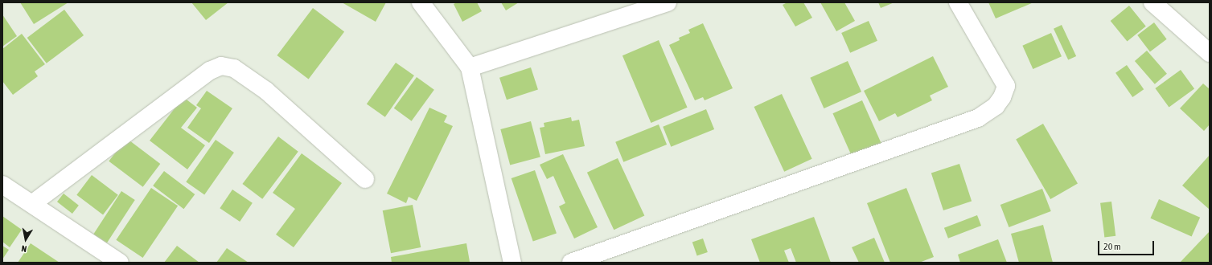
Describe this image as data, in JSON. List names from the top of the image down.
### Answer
{
  "scale_bar": "20 m",
  "north": "bottom"
}
